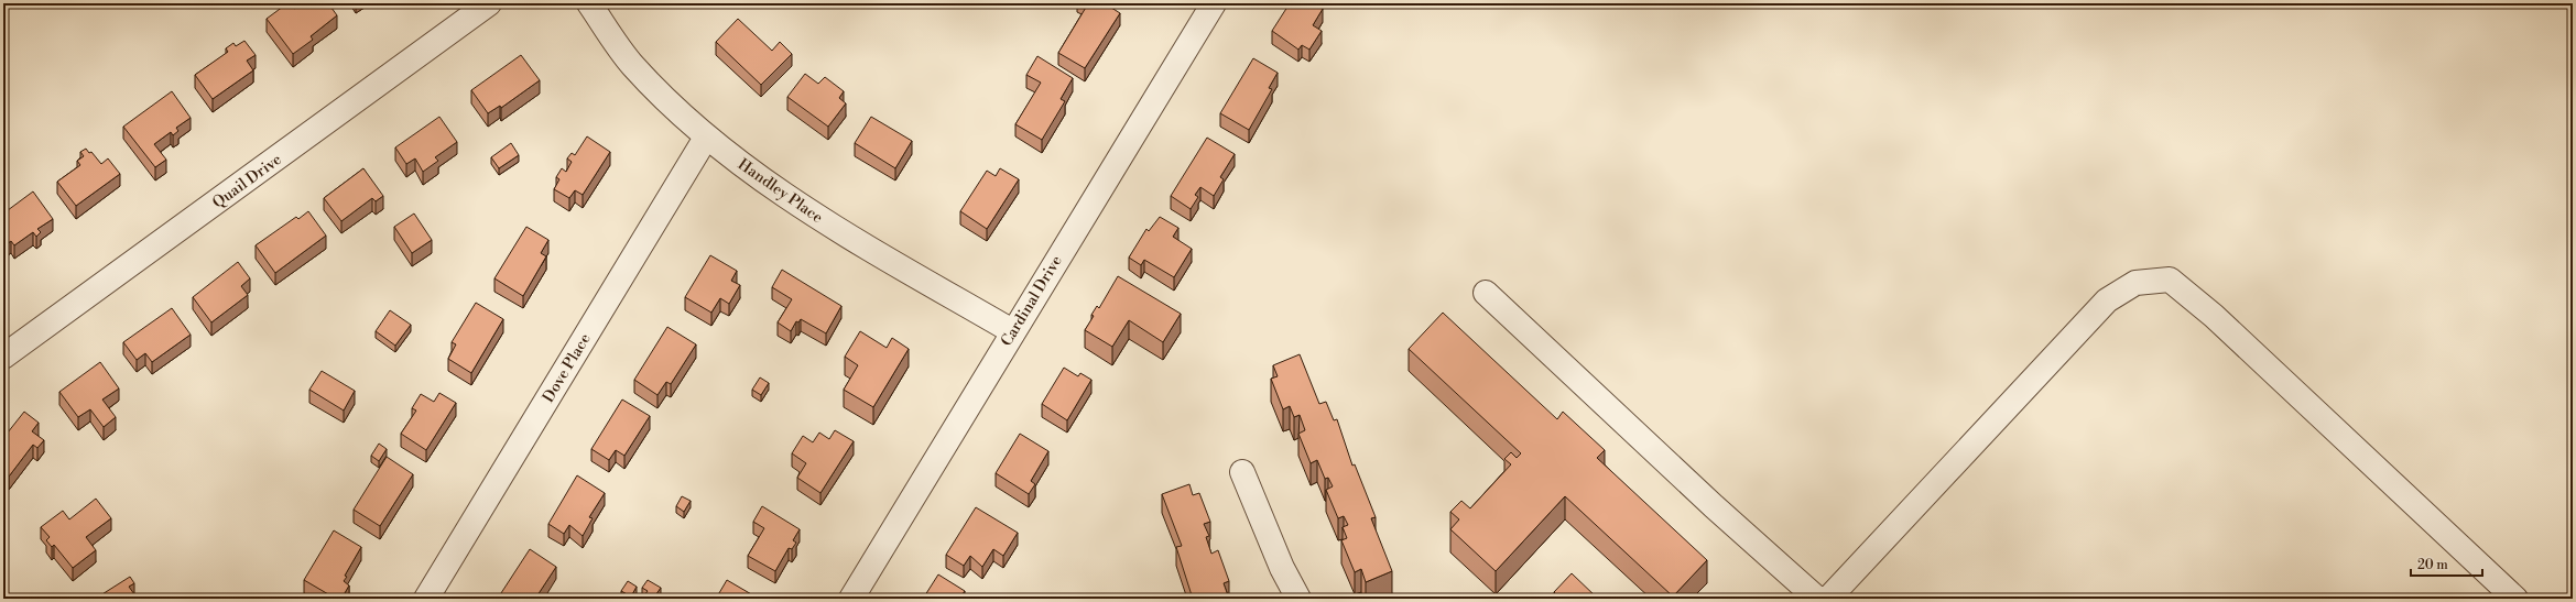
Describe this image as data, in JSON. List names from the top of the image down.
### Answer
{
  "streets": {
    "street": [
      "Quail Drive",
      "Handley Place",
      "Cardinal Drive",
      "Dove Place"
    ]
  },
  "crossings": [
    ["Handley Place", "Cardinal Drive"],
    ["Handley Place", "Dove Place"]
  ],
  "scale_bar": "20 m"
}
